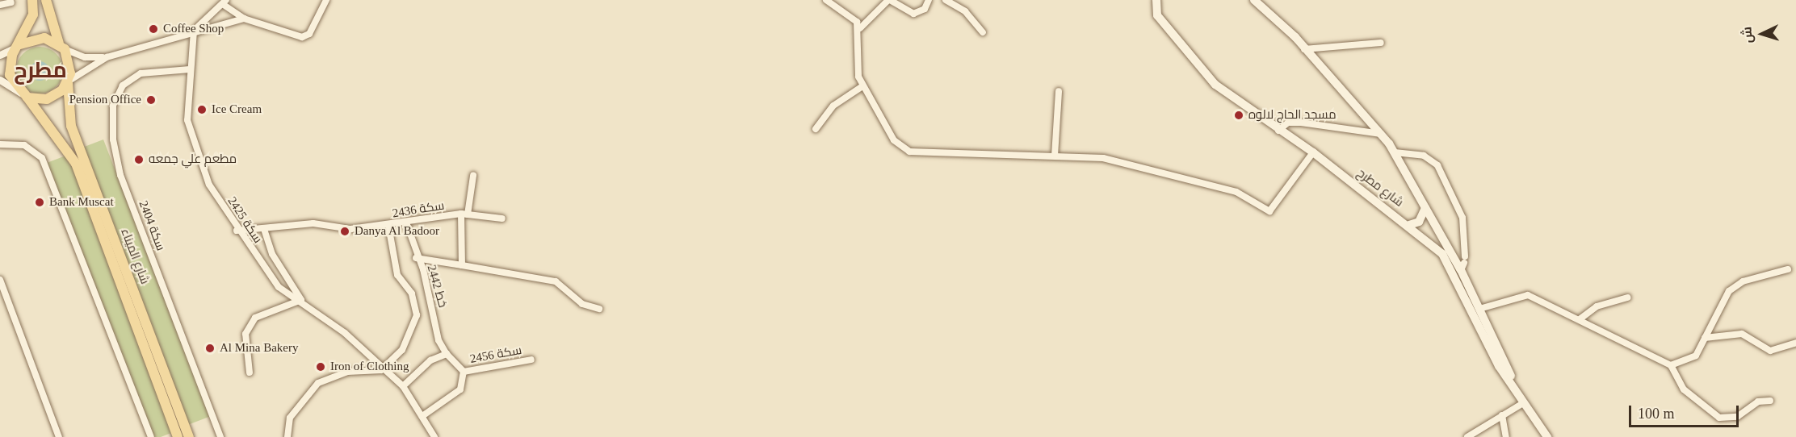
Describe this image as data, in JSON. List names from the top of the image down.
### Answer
{
  "streets": {
    "main road": ["شارع مطرح", "شارع الميناء"],
    "street": [
      "سكة 2436",
      "سكة 2425",
      "سكة 2404",
      "2442 خط",
      "سكة 2456"
    ]
  },
  "crossings": [
    ["سكة 2436", "سكة 2425"],
    ["سكة 2436", "2442 خط"],
    ["سكة 2425", "سكة 2404"],
    ["2442 خط", "سكة 2456"]
  ],
  "districts": ["مطرح"],
  "places": [
    "Coffee Shop",
    "Pension Office",
    "Ice Cream",
    "مسجد الحاج لالوه",
    "مطعم علي جمعه",
    "Bank Muscat",
    "Danya Al Badoor",
    "Al Mina Bakery",
    "Iron of Clothing"
  ],
  "scale_bar": "100 m",
  "north": "left"
}
